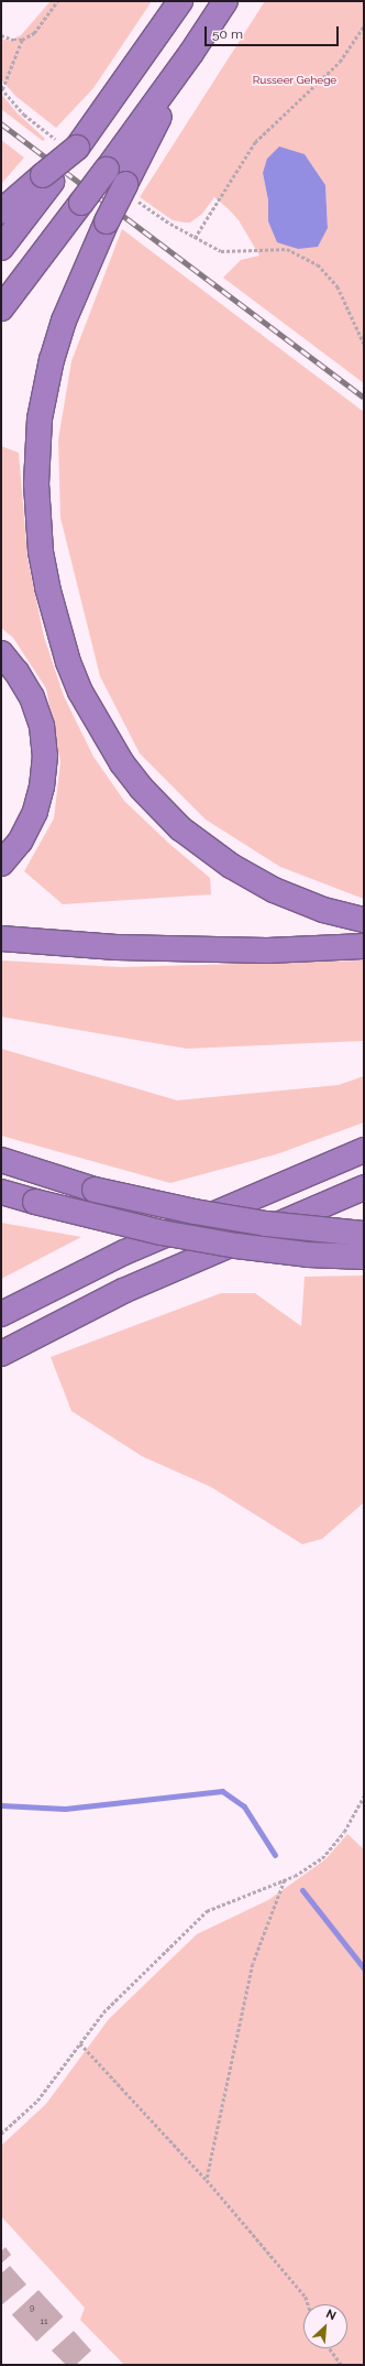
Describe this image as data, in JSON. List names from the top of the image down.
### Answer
{
  "parks": ["Russeer Gehege"],
  "house_numbers": ["9", "11"],
  "scale_bar": "50 m",
  "north": "top right"
}
